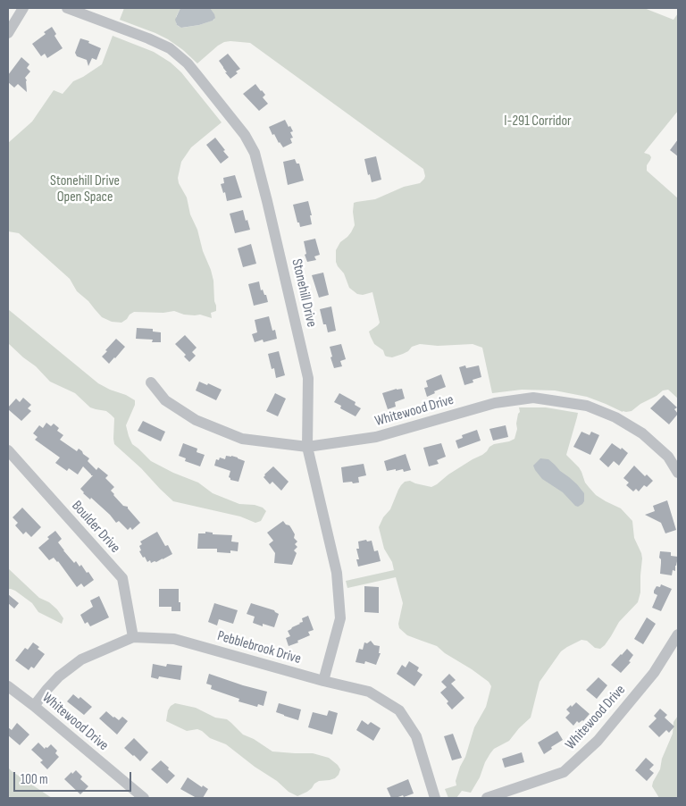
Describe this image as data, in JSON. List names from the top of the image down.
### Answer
{
  "streets": {
    "street": [
      "Stonehill Drive",
      "Whitewood Drive",
      "Boulder Drive",
      "Pebblebrook Drive"
    ]
  },
  "crossings": [
    ["Stonehill Drive", "Whitewood Drive"],
    ["Stonehill Drive", "Pebblebrook Drive"],
    ["Whitewood Drive", "Pebblebrook Drive"],
    ["Boulder Drive", "Pebblebrook Drive"]
  ],
  "parks": ["I-291 Corridor", "Stonehill Drive Open Space"],
  "scale_bar": "100 m"
}
